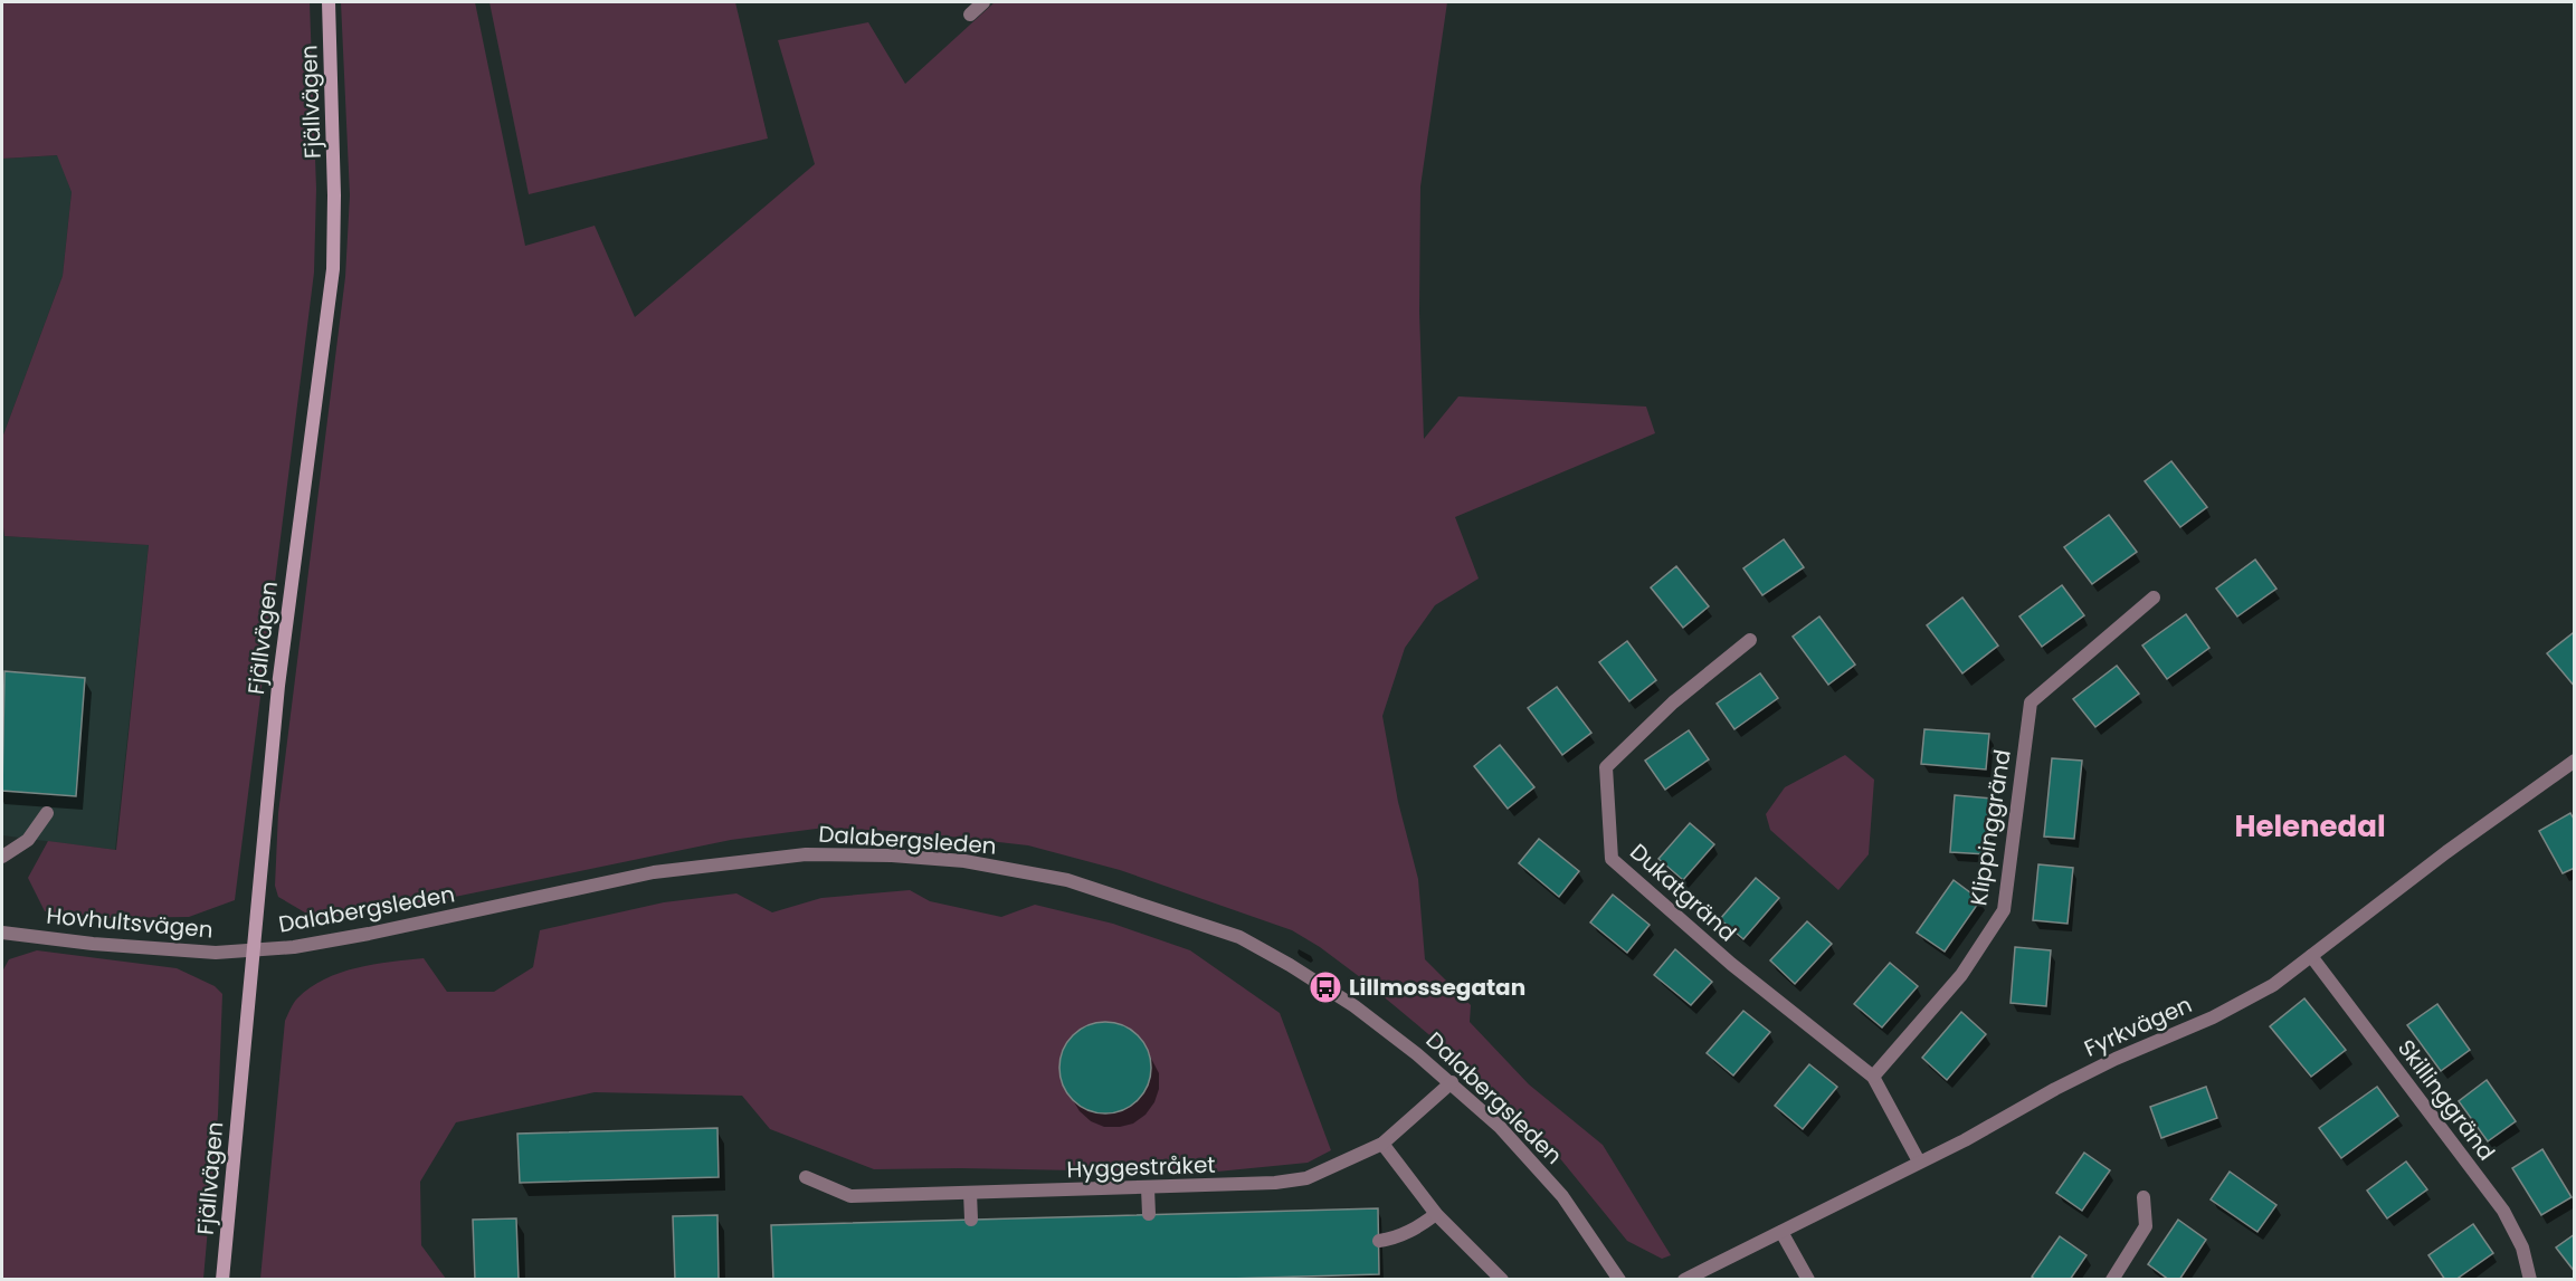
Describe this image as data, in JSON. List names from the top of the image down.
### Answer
{
  "streets": {
    "street": [
      "Fjällvägen",
      "Klippinggränd",
      "Dalabergsleden",
      "Dukatgränd",
      "Hovhultsvägen",
      "Fyrkvägen",
      "Skillinggränd",
      "Hyggestråket"
    ]
  },
  "crossings": [
    ["Fjällvägen", "Dalabergsleden"],
    ["Fjällvägen", "Hovhultsvägen"],
    ["Klippinggränd", "Dukatgränd"],
    ["Dalabergsleden", "Hovhultsvägen"],
    ["Dalabergsleden", "Hyggestråket"],
    ["Dukatgränd", "Fyrkvägen"],
    ["Fyrkvägen", "Skillinggränd"]
  ],
  "districts": ["Helenedal"],
  "places": {
    "bus stop": ["Lillmossegatan"]
  }
}
